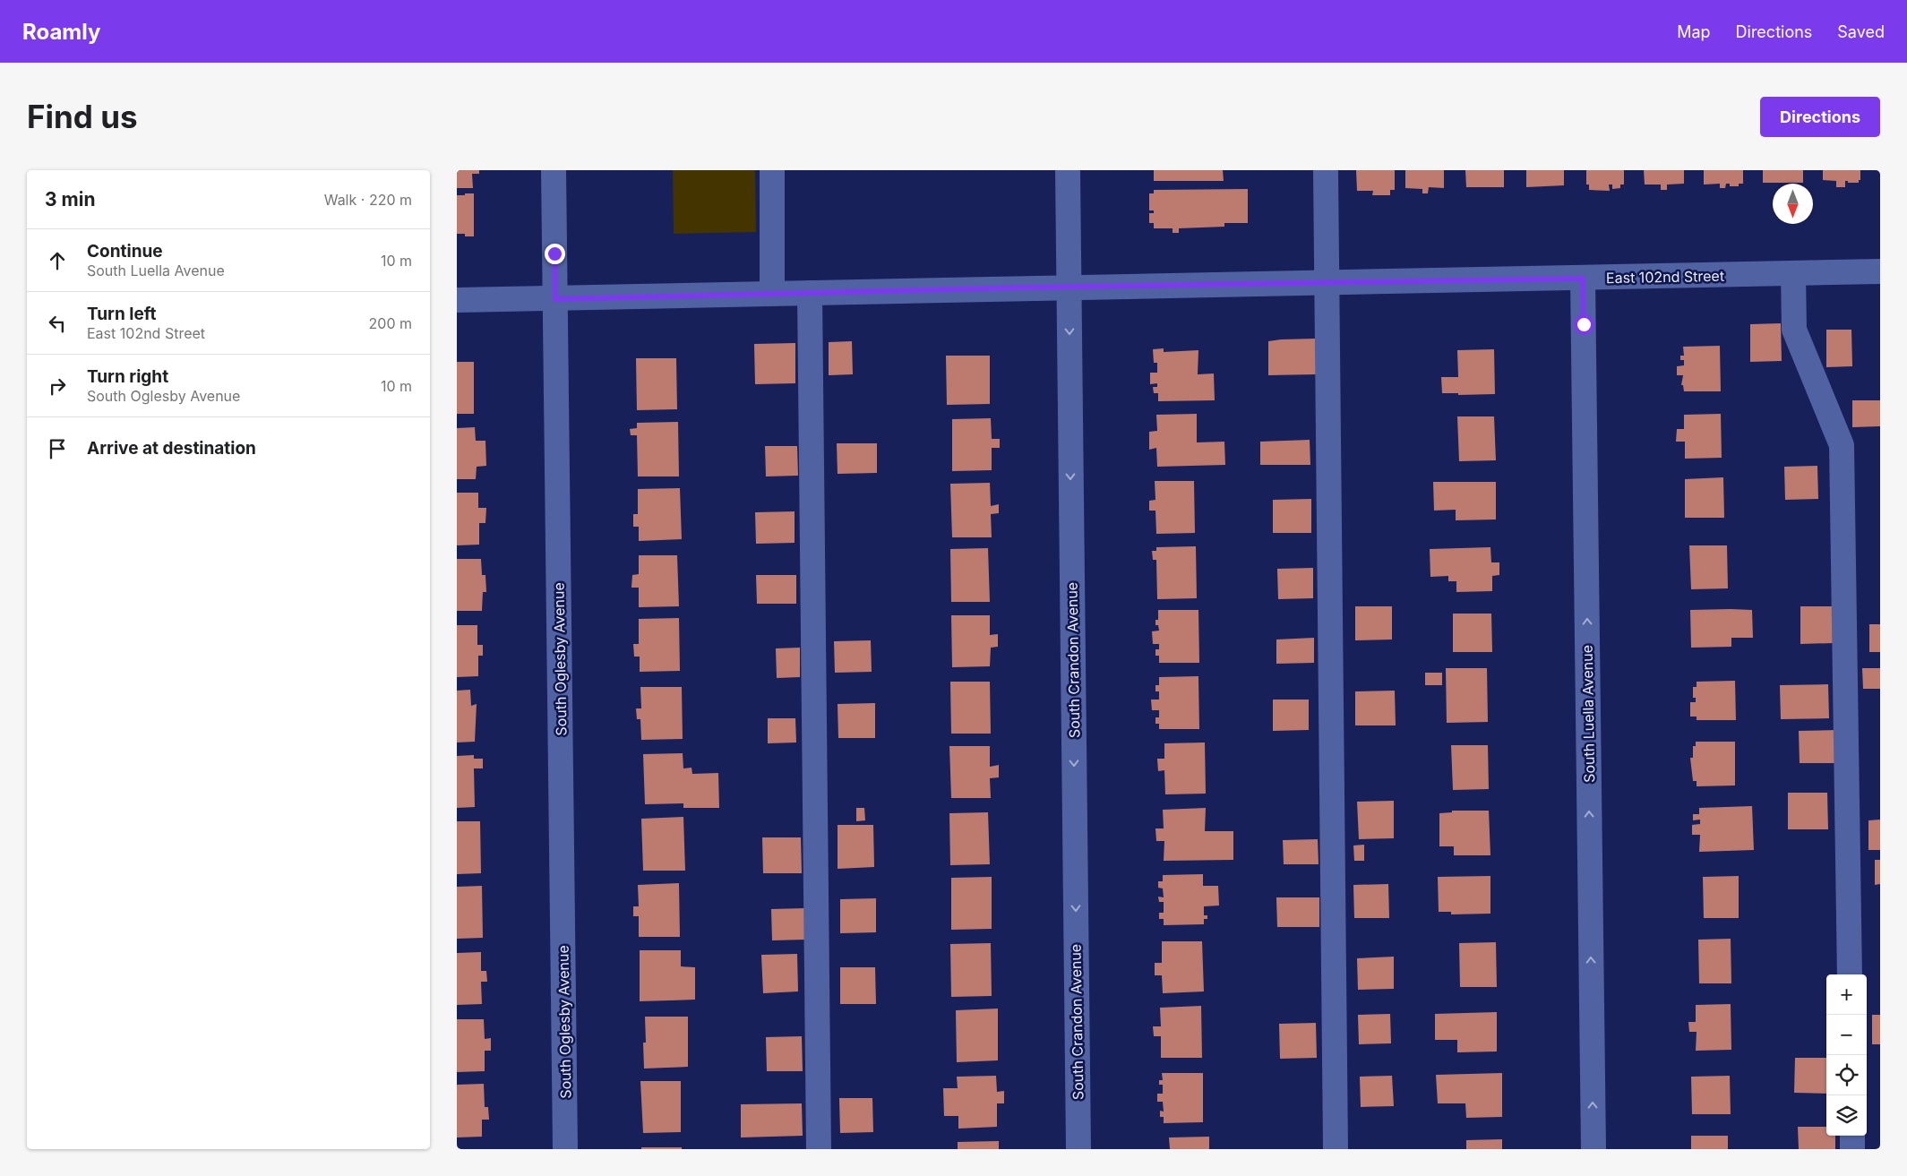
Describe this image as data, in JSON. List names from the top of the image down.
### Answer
{
  "streets": {
    "street": [
      "East 102nd Street",
      "South Oglesby Avenue",
      "South Crandon Avenue",
      "South Luella Avenue"
    ]
  },
  "crossings": [
    ["East 102nd Street", "South Oglesby Avenue"],
    ["East 102nd Street", "South Crandon Avenue"],
    ["East 102nd Street", "South Luella Avenue"]
  ],
  "one_way": ["South Crandon Avenue", "South Luella Avenue"],
  "north": "bottom",
  "page": {
    "header": "Roamly",
    "nav": ["Map", "Directions", "Saved"],
    "buttons": "Directions",
    "title": "Find us",
    "heading": ["3 min", "Walk · 220 m"],
    "list": [
      ["Continue", "South Luella Avenue", "10 m"],
      ["Turn left", "East 102nd Street", "200 m"],
      ["Turn right", "South Oglesby Avenue", "10 m"],
      "Arrive at destination"
    ],
    "map_buttons": ["+", "−"]
  }
}
